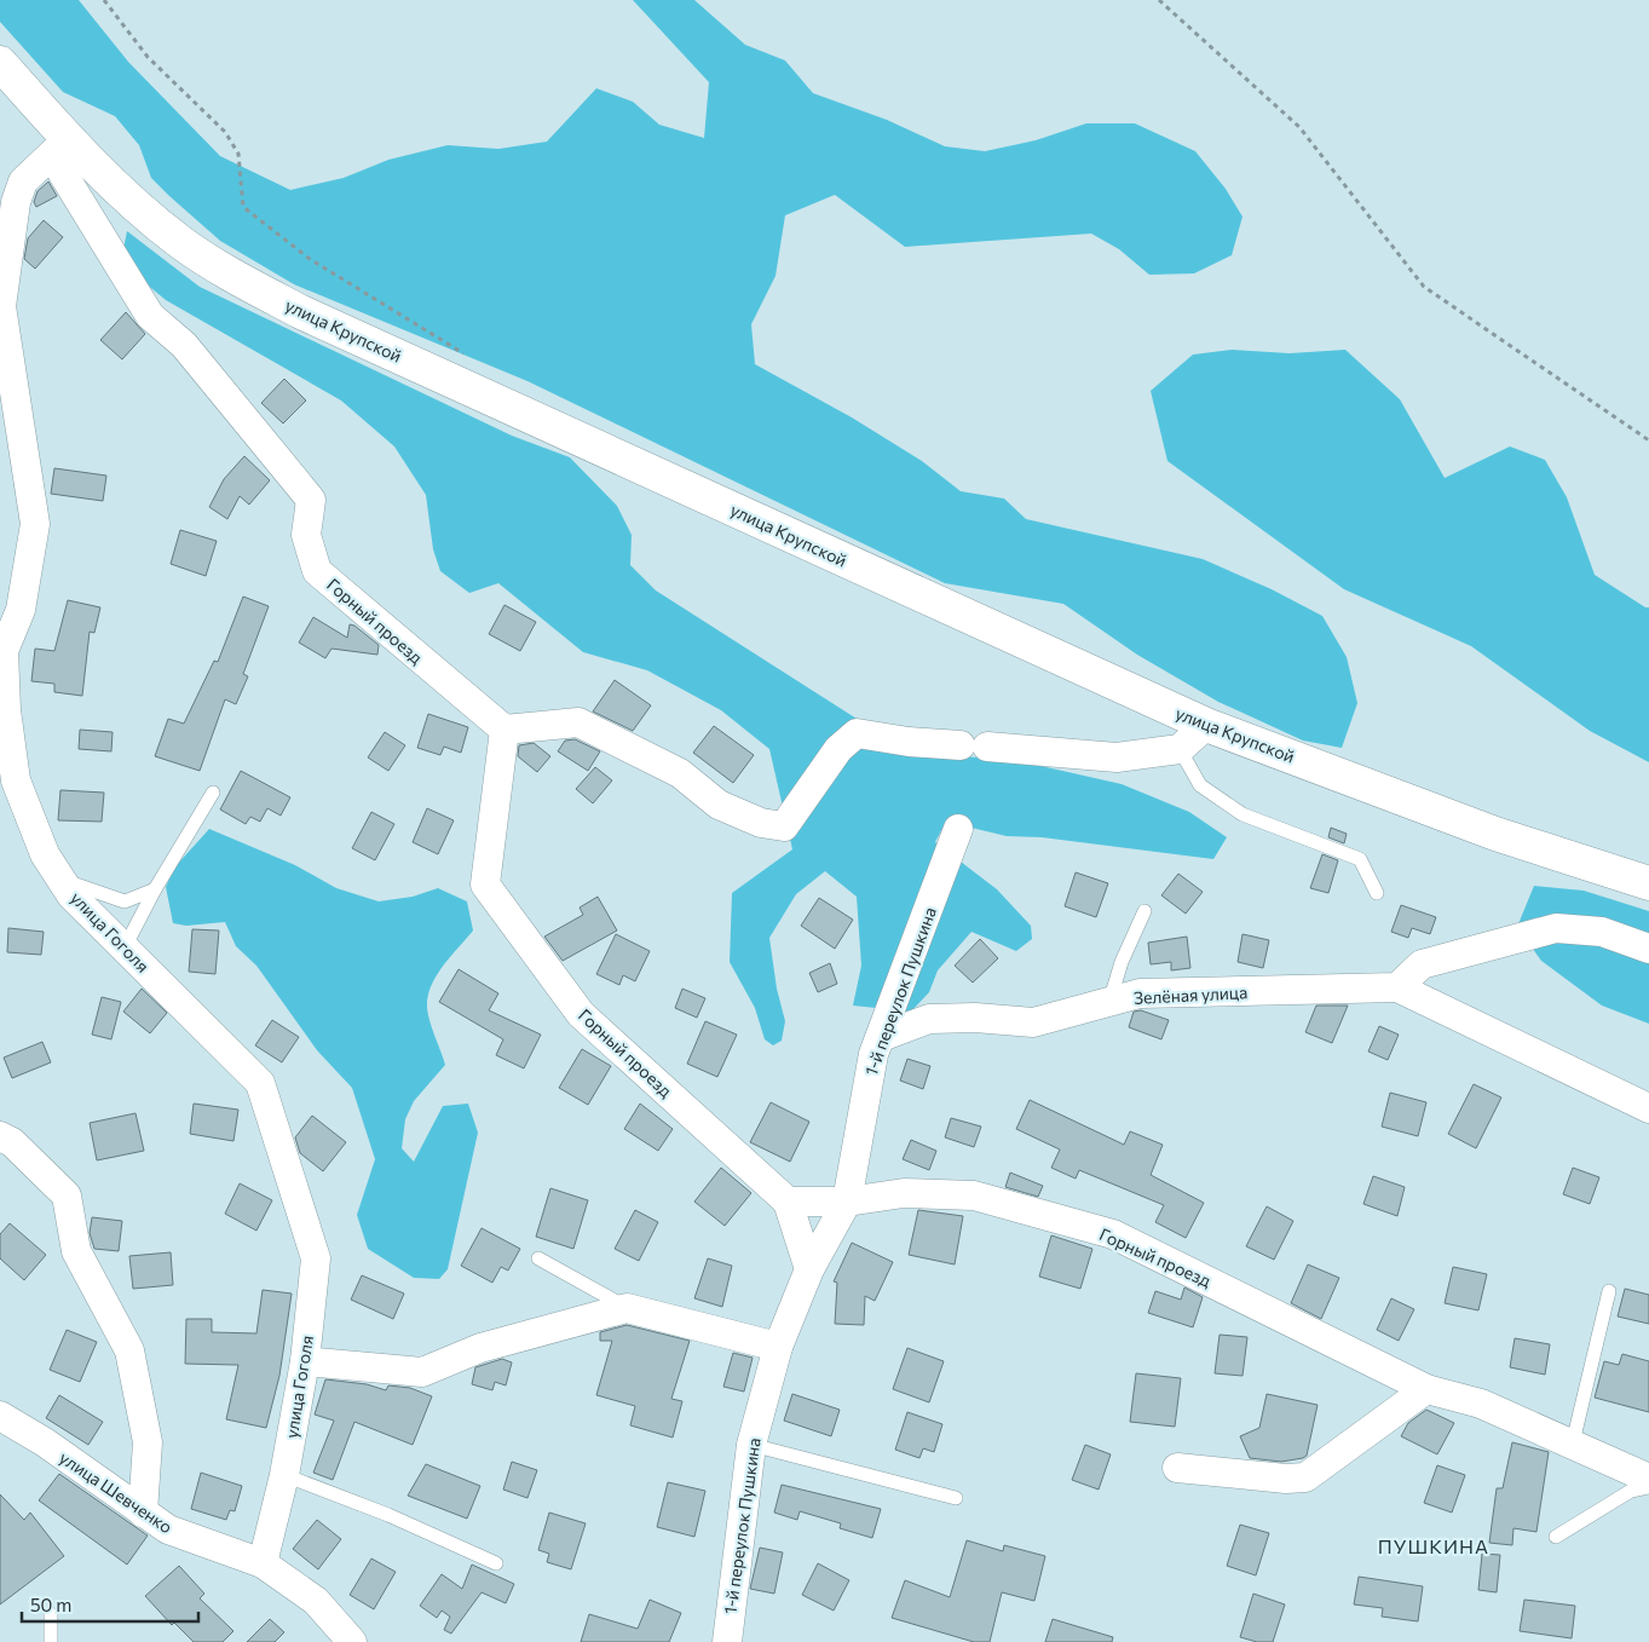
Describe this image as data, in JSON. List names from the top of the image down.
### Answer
{
  "streets": {
    "street": [
      "улица Крупской",
      "Горный проезд",
      "улица Гоголя",
      "1-й переулок Пушкина",
      "Зелёная улица",
      "улица Шевченко"
    ]
  },
  "crossings": [
    ["улица Крупской", "Горный проезд"],
    ["улица Крупской", "улица Гоголя"],
    ["Горный проезд", "улица Гоголя"],
    ["Горный проезд", "1-й переулок Пушкина"],
    ["улица Гоголя", "улица Шевченко"],
    ["1-й переулок Пушкина", "Зелёная улица"]
  ],
  "districts": ["ПУШКИНА"],
  "scale_bar": "50 m"
}
